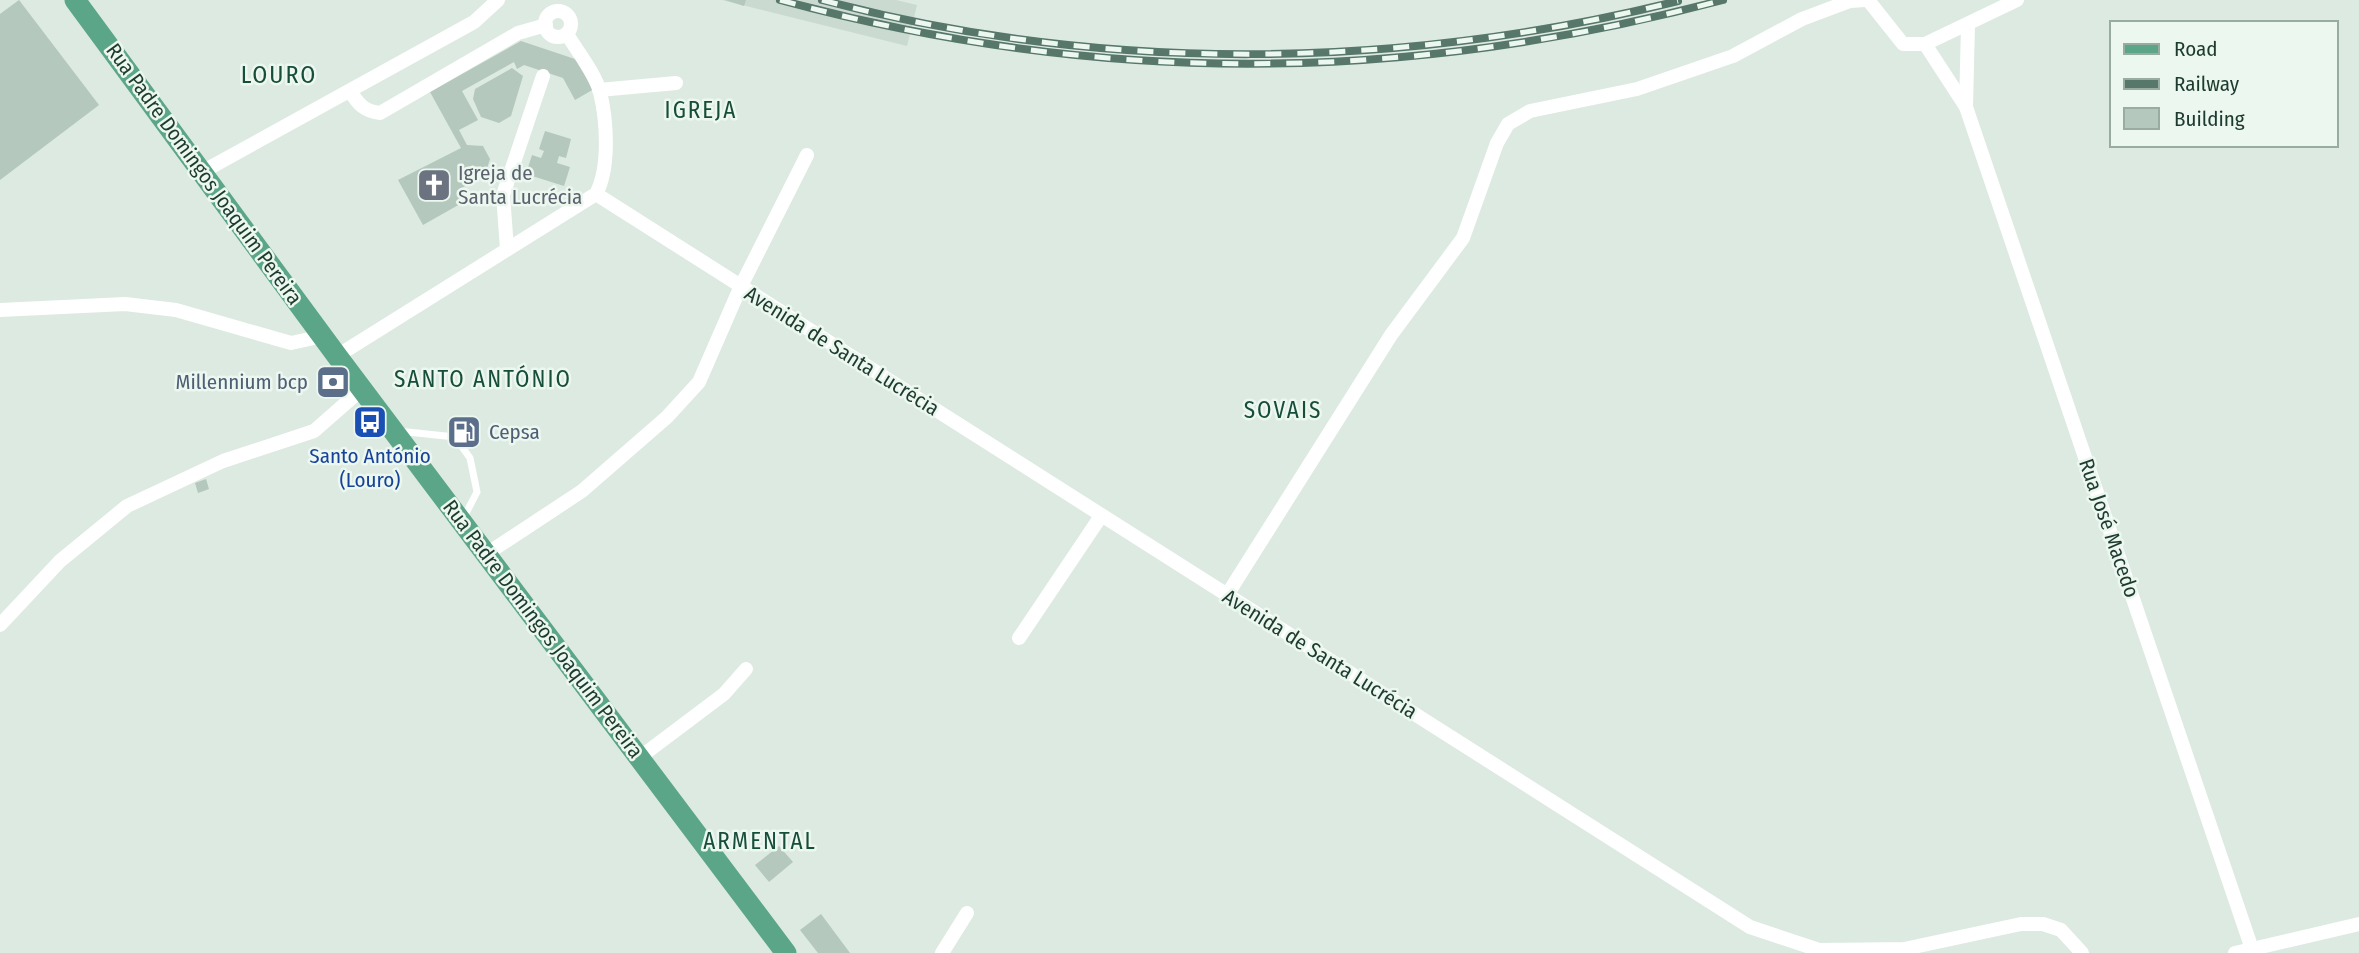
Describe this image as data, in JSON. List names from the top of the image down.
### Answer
{
  "streets": {
    "main road": ["Rua Padre Domingos Joaquim Pereira"],
    "street": ["Avenida de Santa Lucrécia", "Rua José Macedo"]
  },
  "districts": [
    "LOURO",
    "IGREJA",
    "SANTO ANTÓNIO",
    "SOVAIS",
    "ARMENTAL"
  ],
  "places": {
    "church": ["Igreja de Santa Lucrécia"],
    "bank": ["Millennium bcp"],
    "bus stop": ["Santo António (Louro)"],
    "fuel station": ["Cepsa"]
  },
  "legend": ["Road", "Railway", "Building"]
}
